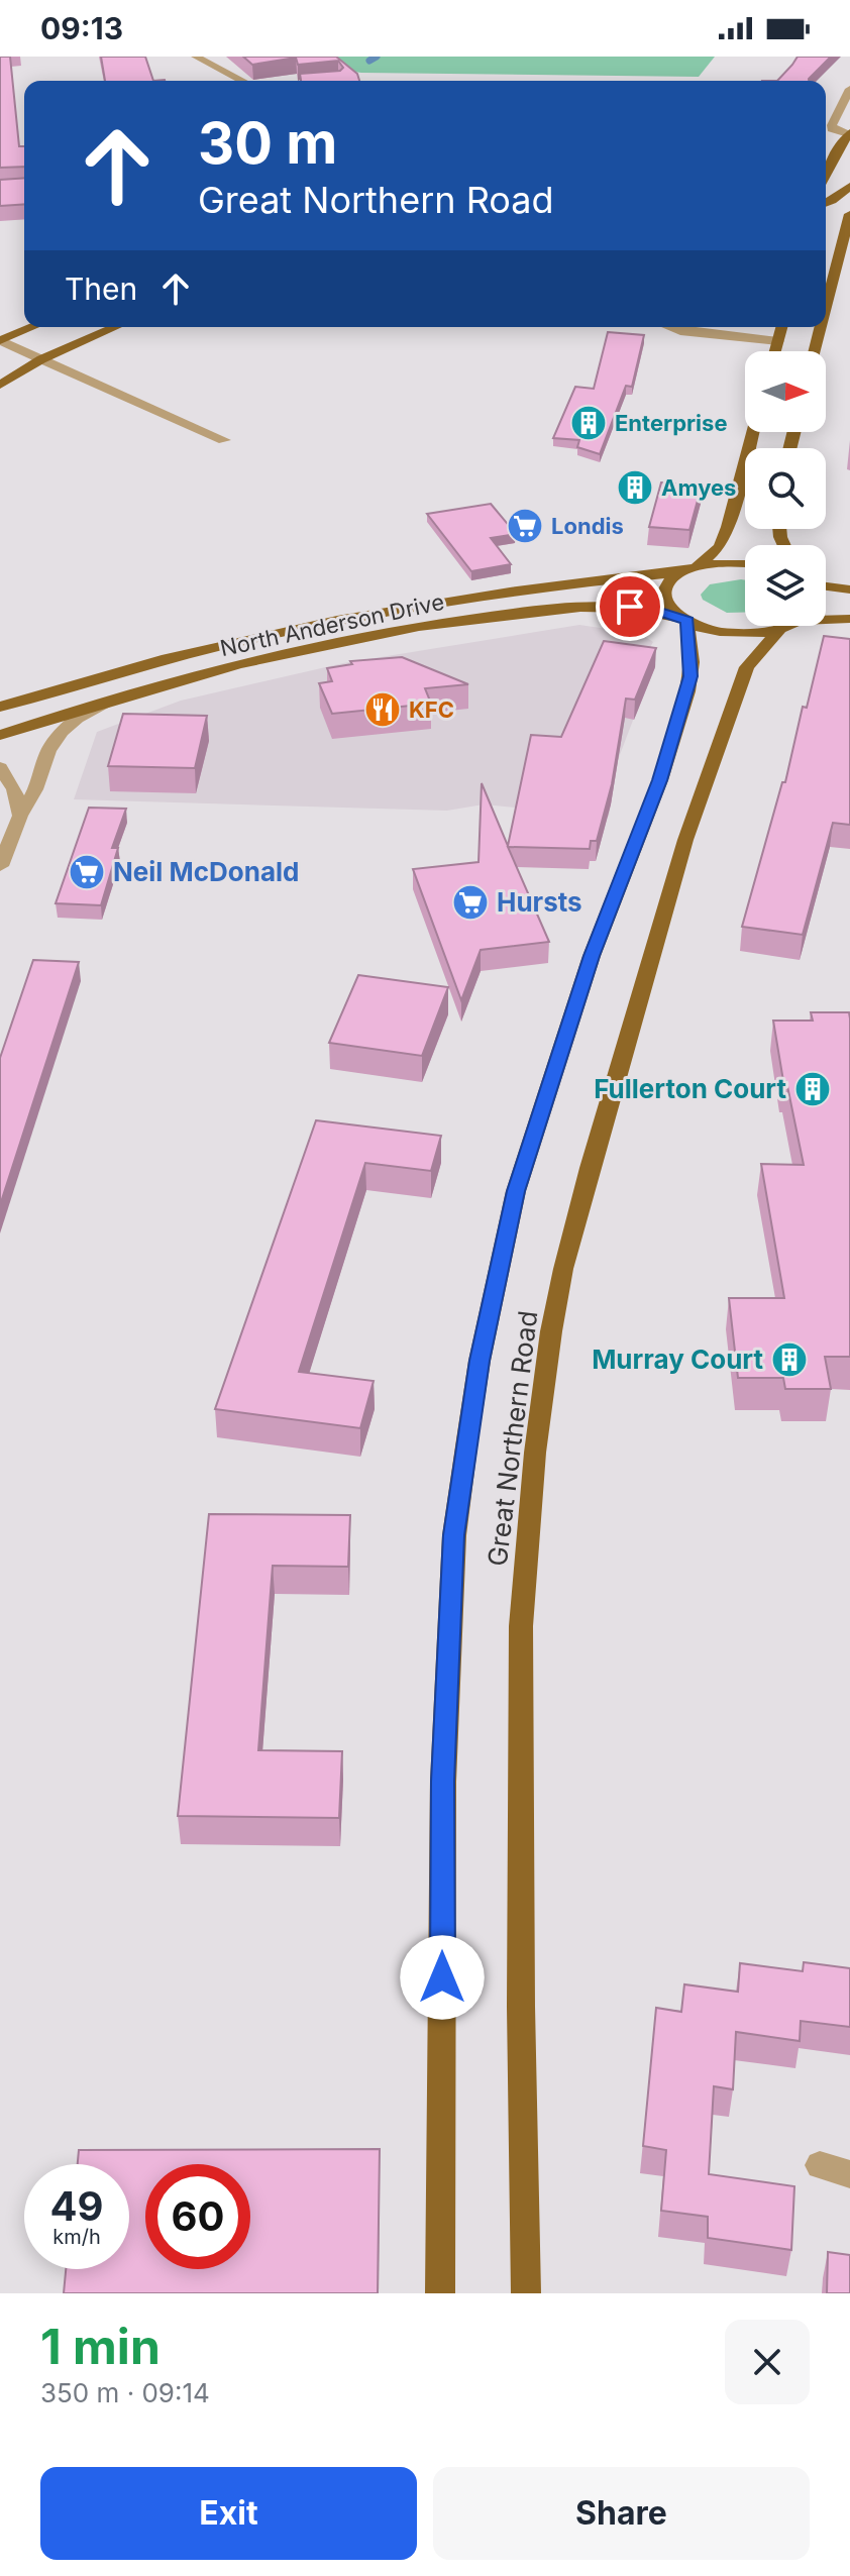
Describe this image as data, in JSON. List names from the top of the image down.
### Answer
{
  "streets": {
    "main road": ["North Anderson Drive", "Great Northern Road"]
  },
  "crossings": [
    ["North Anderson Drive", "Great Northern Road"]
  ],
  "places": {
    "building": [
      "Enterprise",
      "Amyes",
      "Fullerton Court",
      "Murray Court"
    ],
    "supermarket": ["Londis", "Neil McDonald", "Hursts"],
    "restaurant": ["KFC"]
  },
  "north": "right",
  "page": {
    "status": "09:13",
    "turn": ["30 m", "Great Northern Road"],
    "then": "Then",
    "speed": "49 km/h",
    "limit": "60",
    "heading": ["1 min", "350 m · 09:14"],
    "buttons": ["Exit", "Share"]
  }
}
